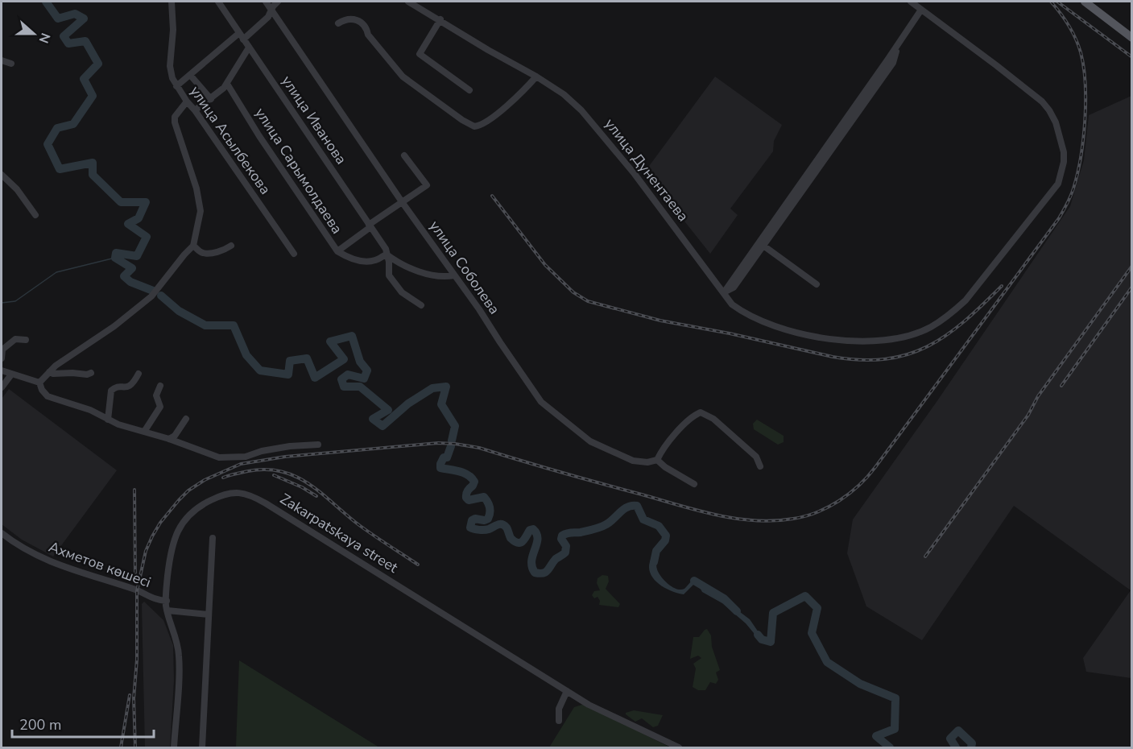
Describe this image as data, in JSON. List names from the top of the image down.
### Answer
{
  "streets": {
    "street": [
      "улица Иванова",
      "улица Асылбекова",
      "улица Дунентаева",
      "улица Сарымолдаева",
      "улица Соболева",
      "Zakarpatskaya street",
      "Ахметов көшесі"
    ]
  },
  "crossings": [
    ["улица Иванова", "улица Асылбекова"],
    ["улица Иванова", "улица Сарымолдаева"],
    ["Zakarpatskaya street", "Ахметов көшесі"]
  ],
  "scale_bar": "200 m",
  "north": "right"
}
